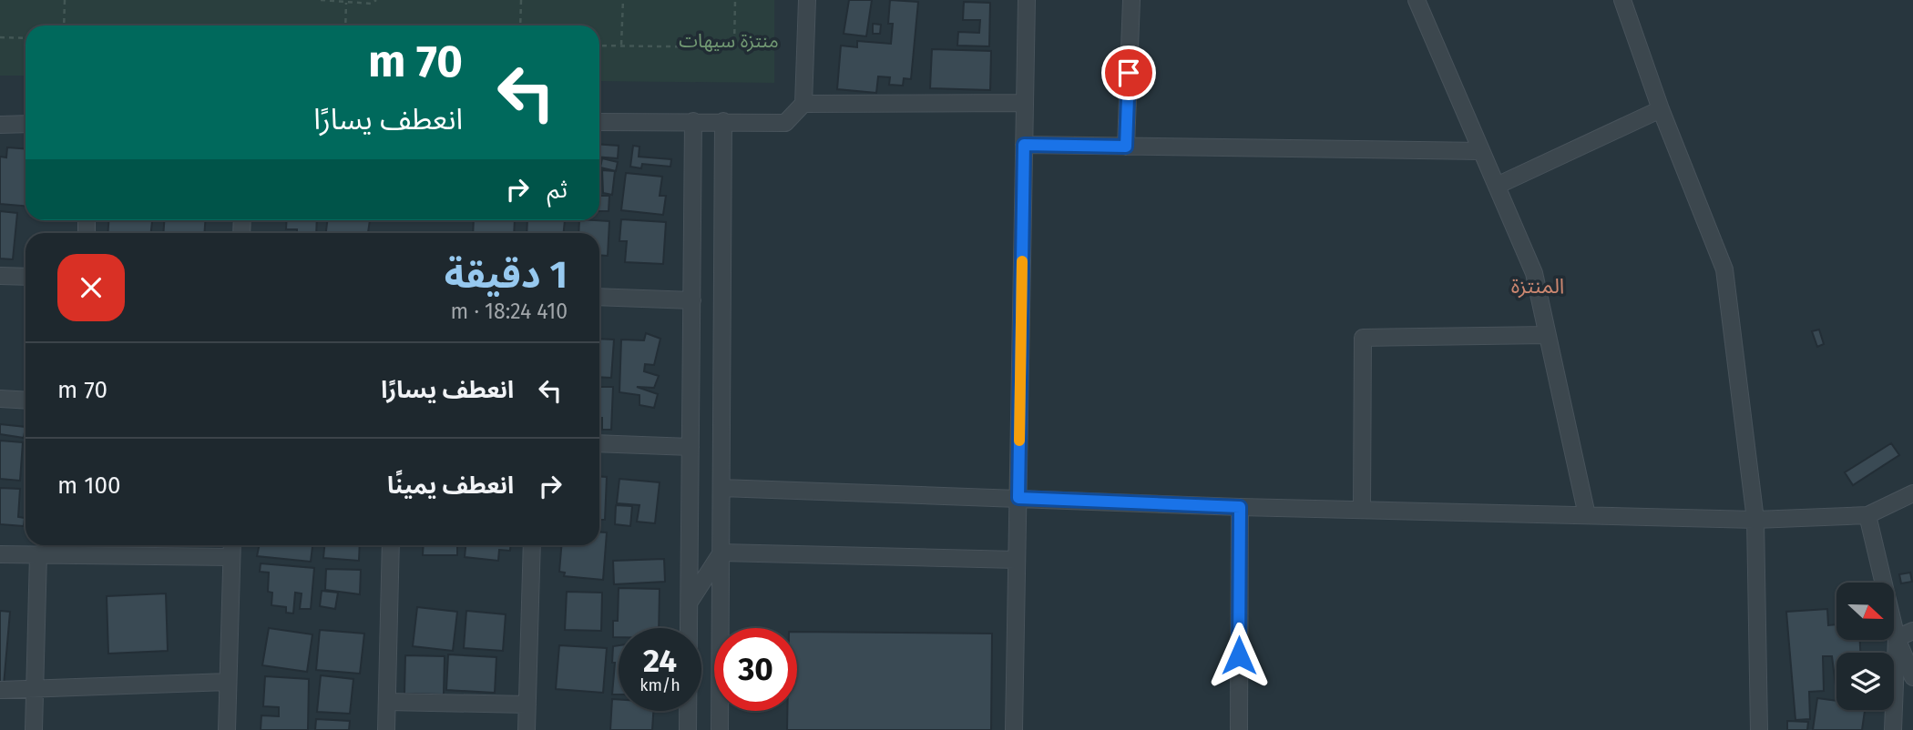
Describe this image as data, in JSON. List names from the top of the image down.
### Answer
{
  "districts": ["المنتزة"],
  "parks": ["منتزة سيهات"],
  "north": "right",
  "page": {
    "turn": ["70 m", "انعطف يسارًا"],
    "then": "ثم",
    "heading": ["1 دقيقة", "410 m · 18:24"],
    "list": [
      {
        "name": "انعطف يسارًا",
        "value": "70 m"
      },
      {
        "name": "انعطف يمينًا",
        "value": "100 m"
      }
    ],
    "speed": "24 km/h",
    "limit": "30"
  }
}
